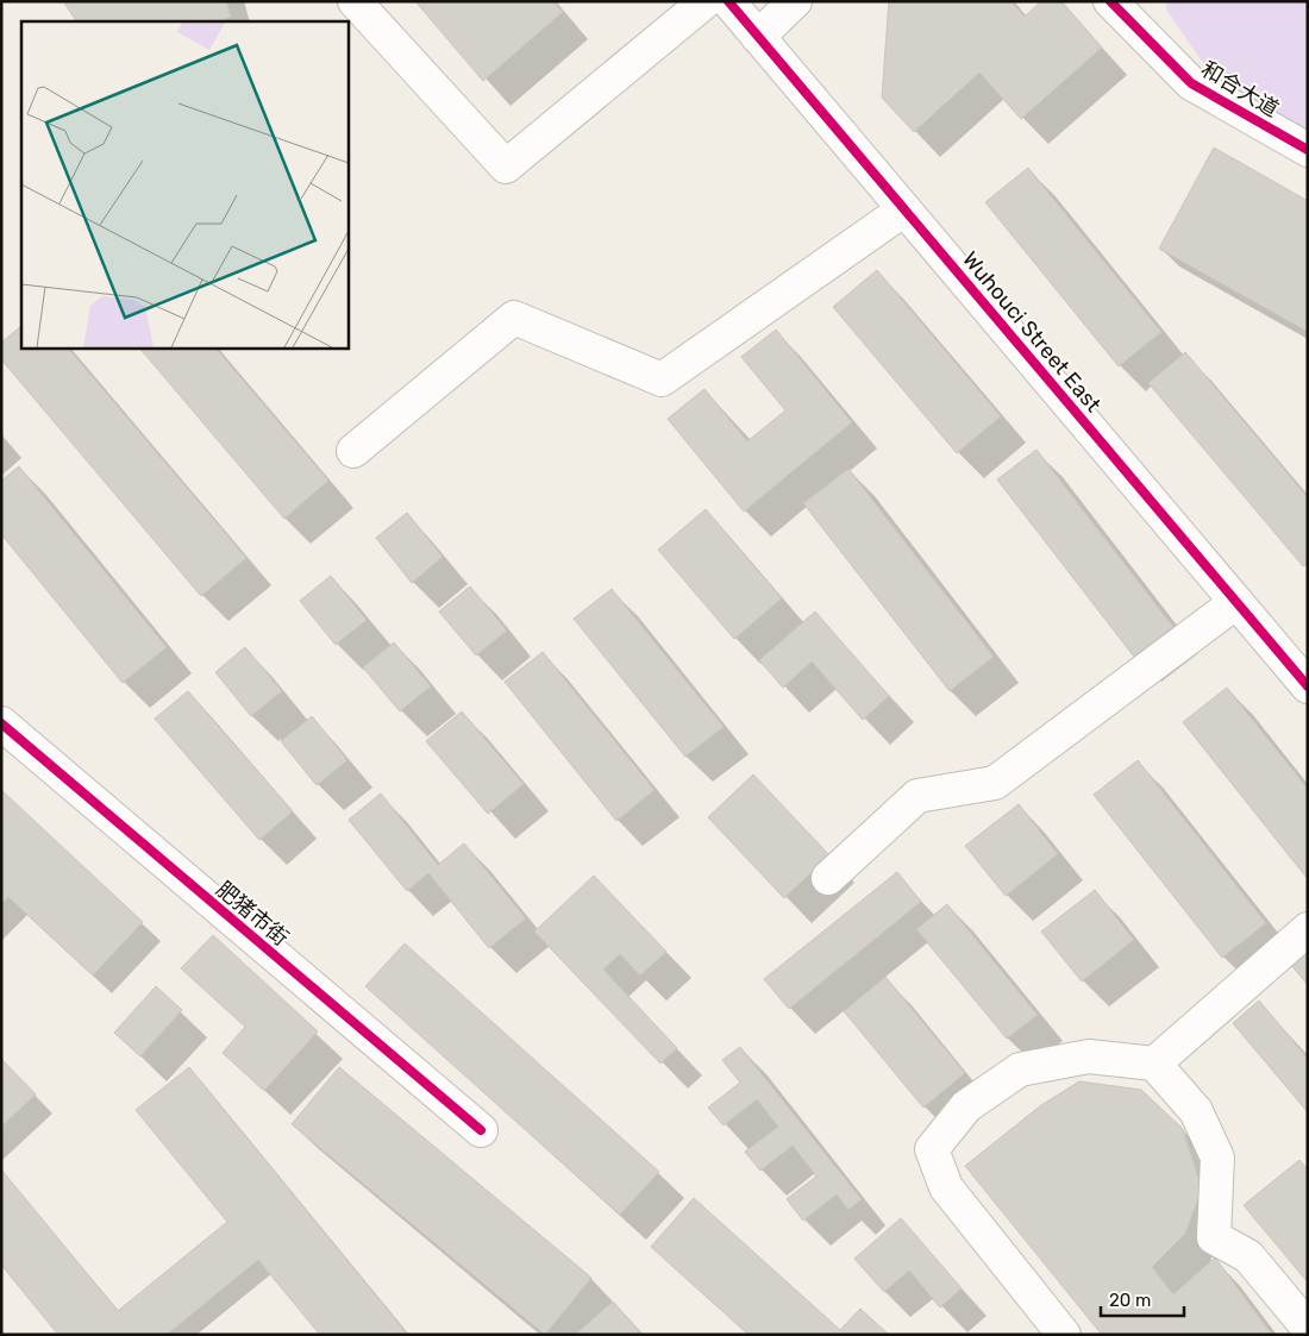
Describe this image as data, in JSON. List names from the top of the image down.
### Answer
{
  "streets": {
    "street": ["和合大道", "Wuhouci Street East", "肥猪市街"]
  },
  "scale_bar": "20 m"
}
